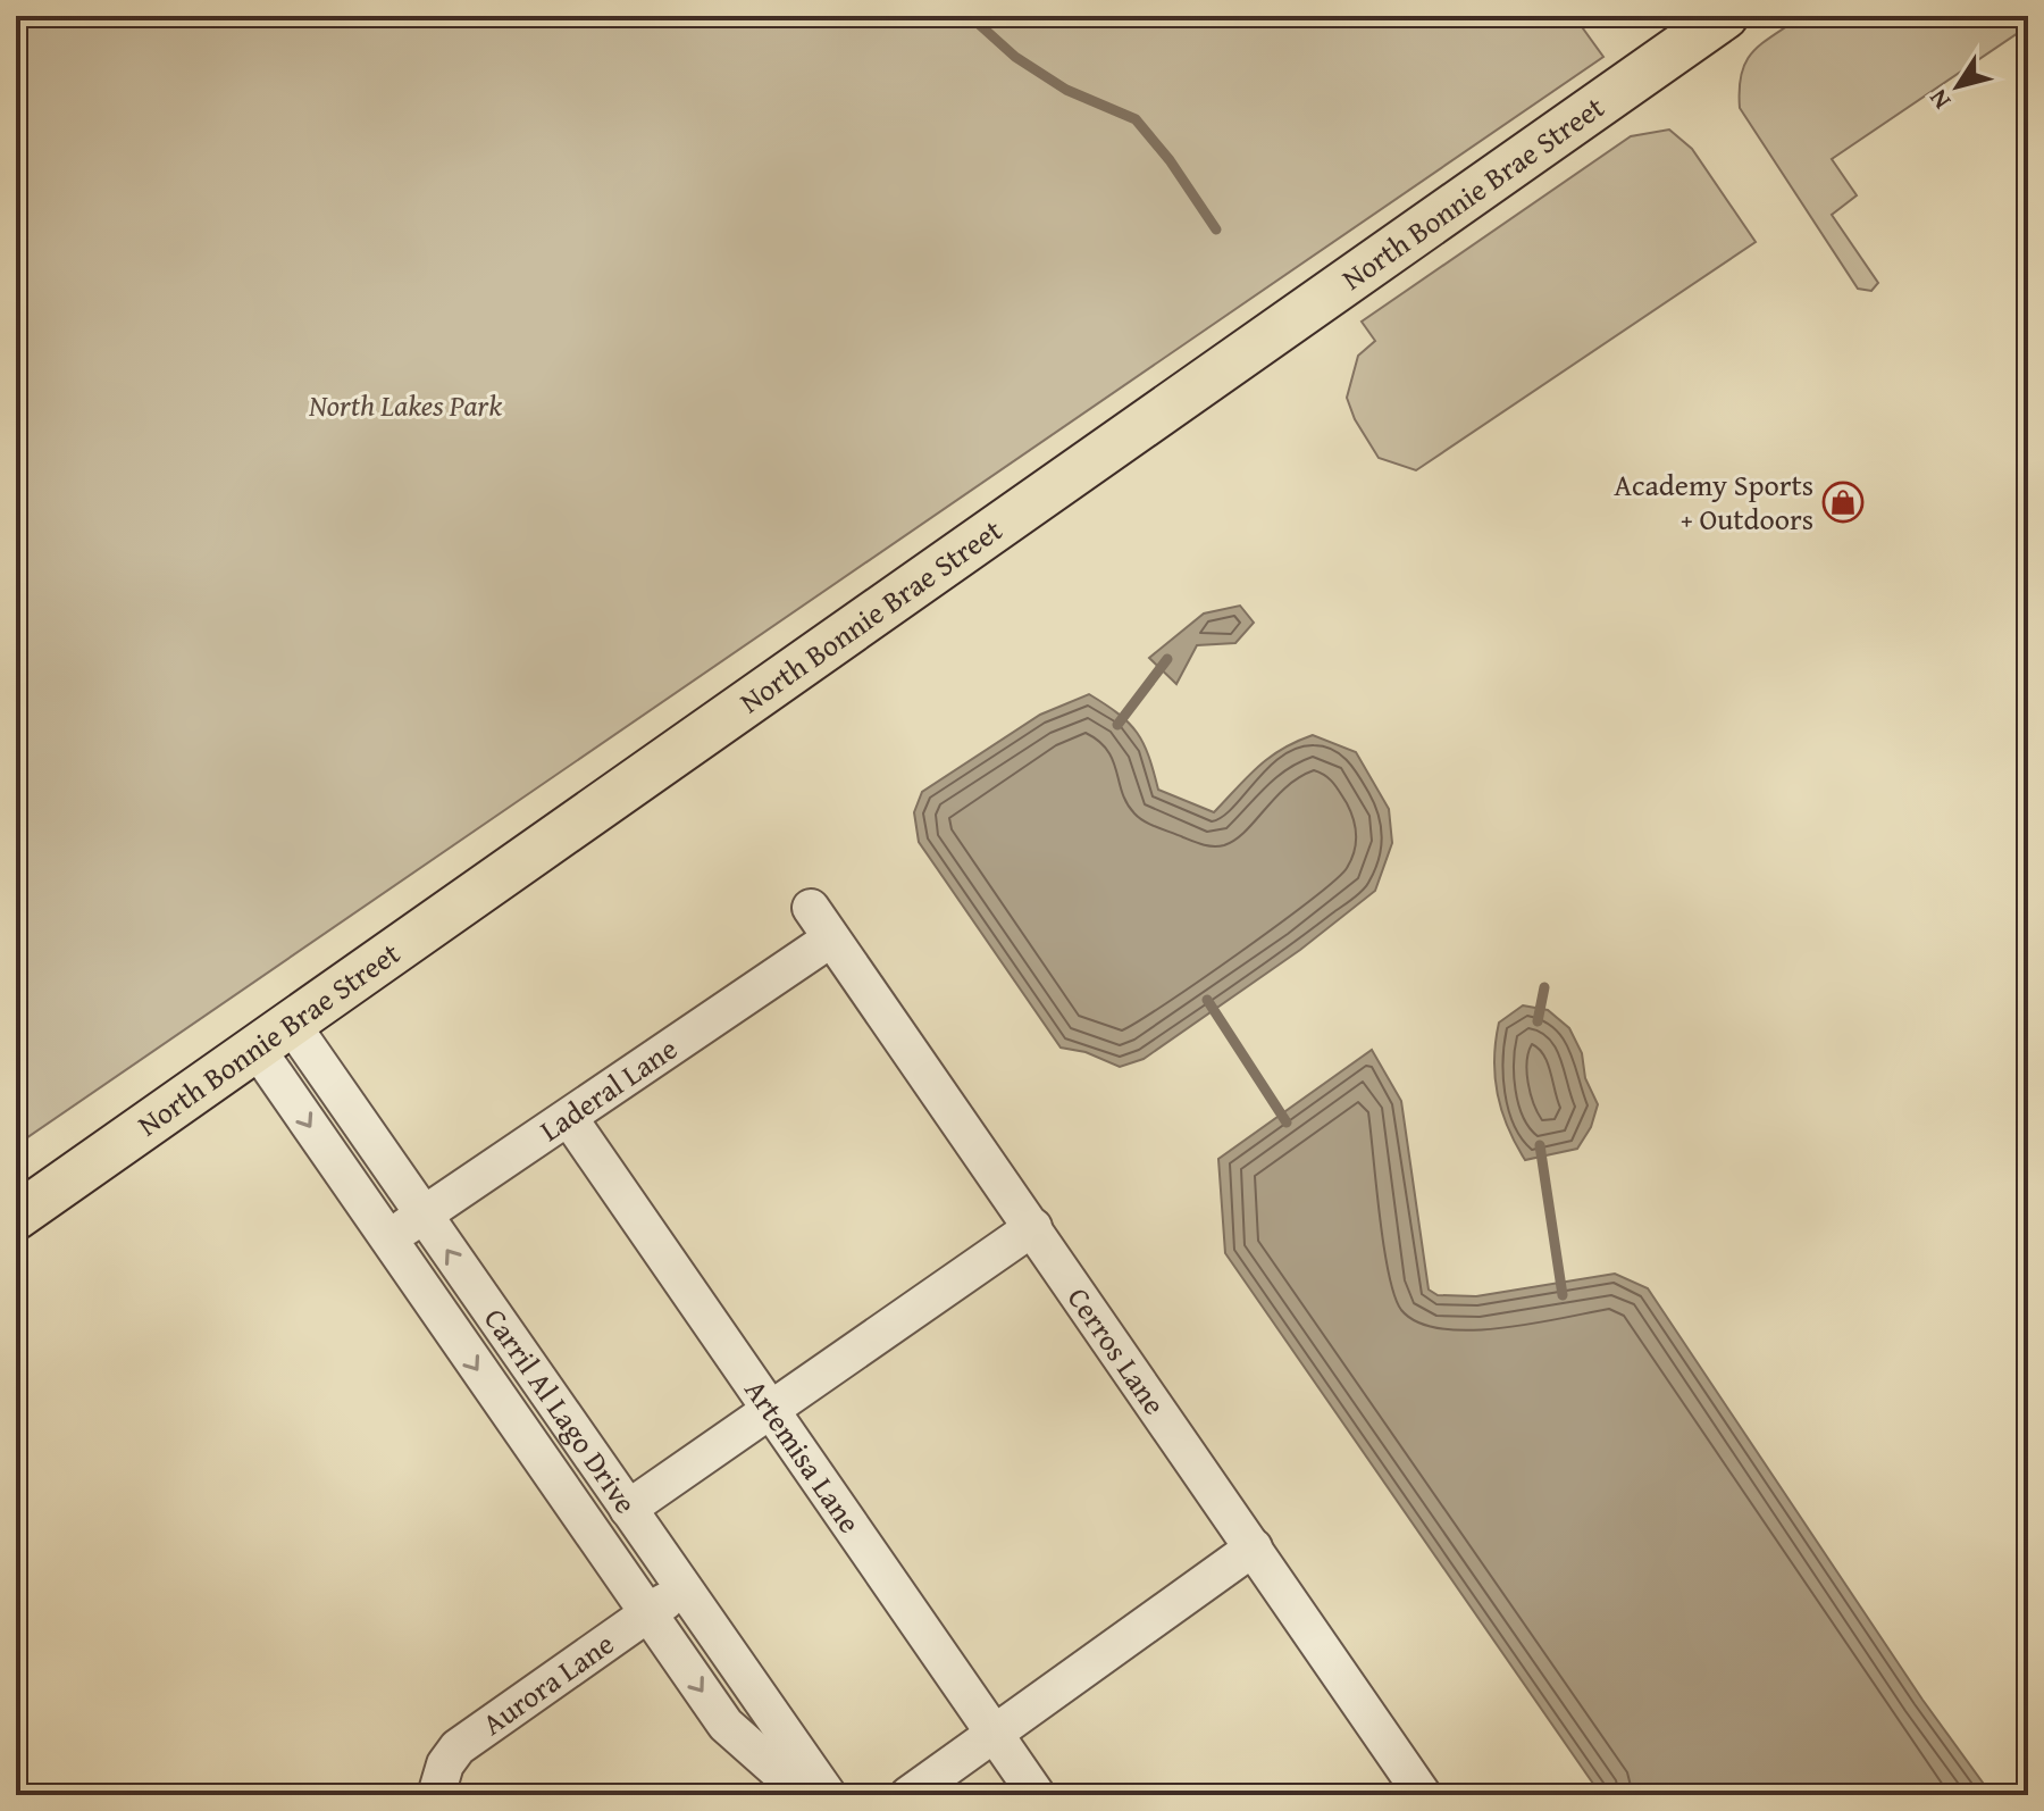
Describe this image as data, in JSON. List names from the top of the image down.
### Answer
{
  "streets": {
    "main road": ["North Bonnie Brae Street"],
    "street": [
      "Laderal Lane",
      "Cerros Lane",
      "Carril Al Lago Drive",
      "Artemisa Lane",
      "Aurora Lane"
    ]
  },
  "crossings": [
    ["North Bonnie Brae Street", "Carril Al Lago Drive"],
    ["Laderal Lane", "Cerros Lane"],
    ["Laderal Lane", "Carril Al Lago Drive"],
    ["Laderal Lane", "Artemisa Lane"],
    ["Carril Al Lago Drive", "Aurora Lane"]
  ],
  "parks": ["North Lakes Park"],
  "places": {
    "shop": ["Academy Sports + Outdoors"]
  },
  "north": "bottom left"
}
